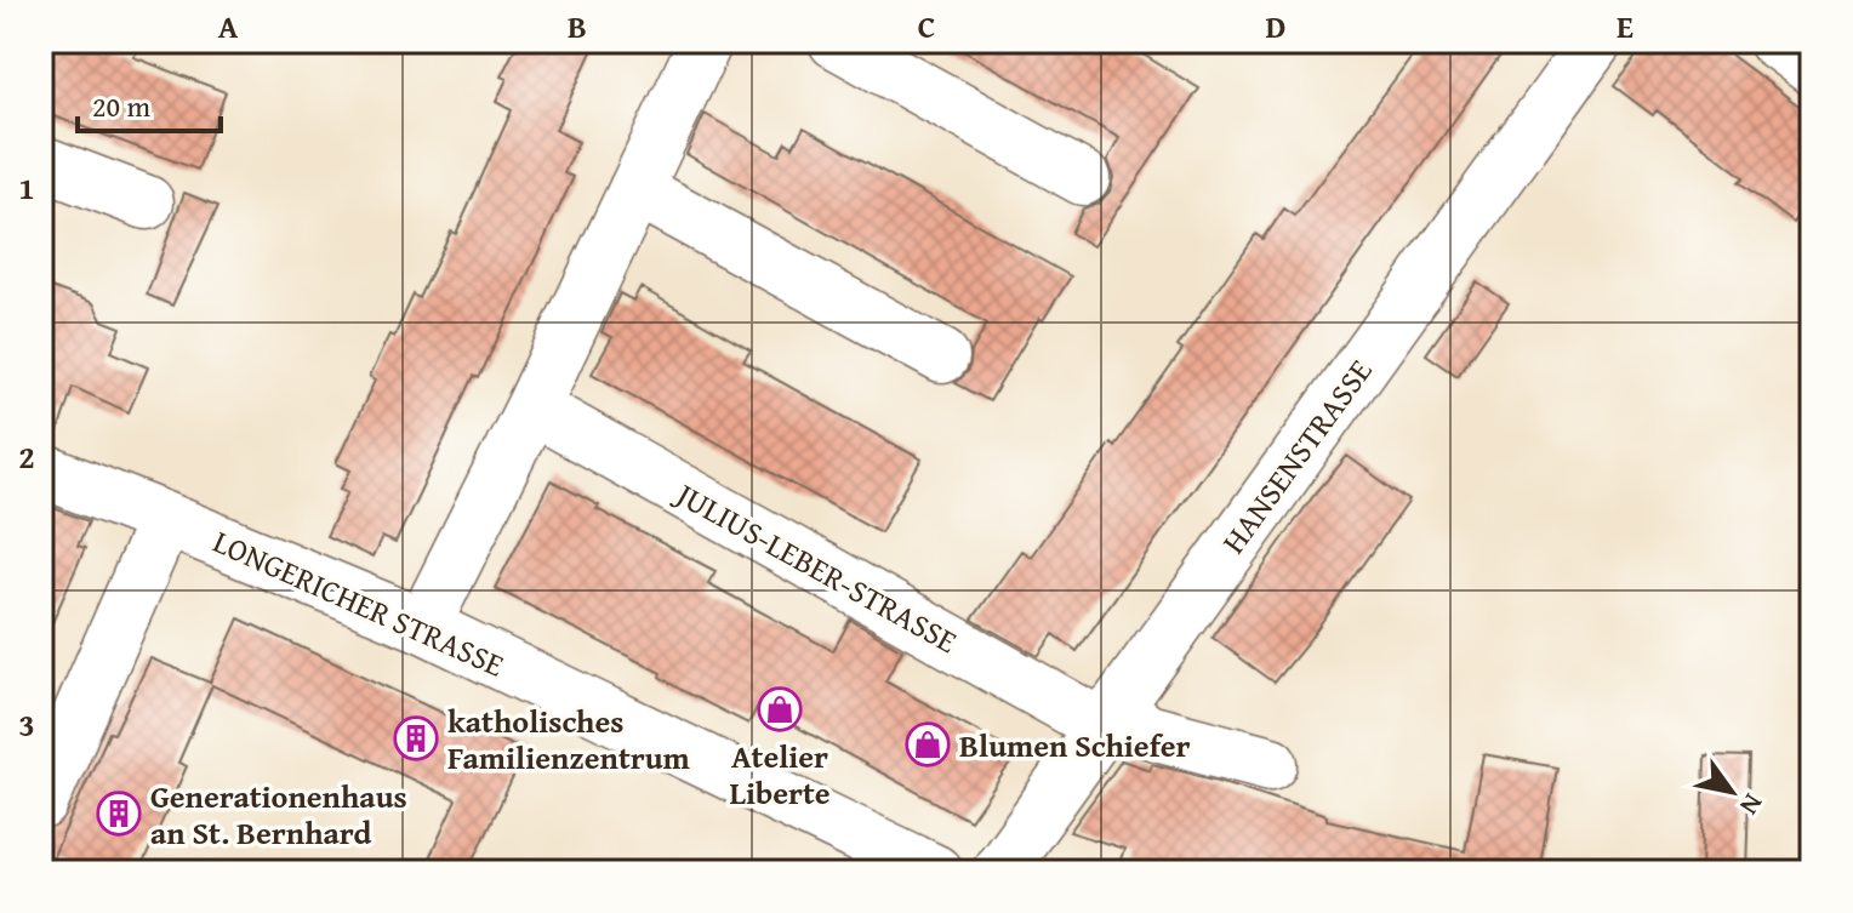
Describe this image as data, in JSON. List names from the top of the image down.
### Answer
{
  "streets": {
    "street": ["HANSENSTRASSE", "JULIUS-LEBER-STRASSE", "LONGERICHER STRASSE"]
  },
  "crossings": [
    ["HANSENSTRASSE", "JULIUS-LEBER-STRASSE"]
  ],
  "places": {
    "shop": ["Atelier Liberte", "Blumen Schiefer"],
    "building": ["katholisches Familienzentrum", "Generationenhaus an St. Bernhard"]
  },
  "scale_bar": "20 m",
  "north": "bottom right",
  "grid": {
    "columns": [
      "A",
      "B",
      "C",
      "D",
      "E"
    ],
    "rows": ["1", "2", "3"]
  }
}
